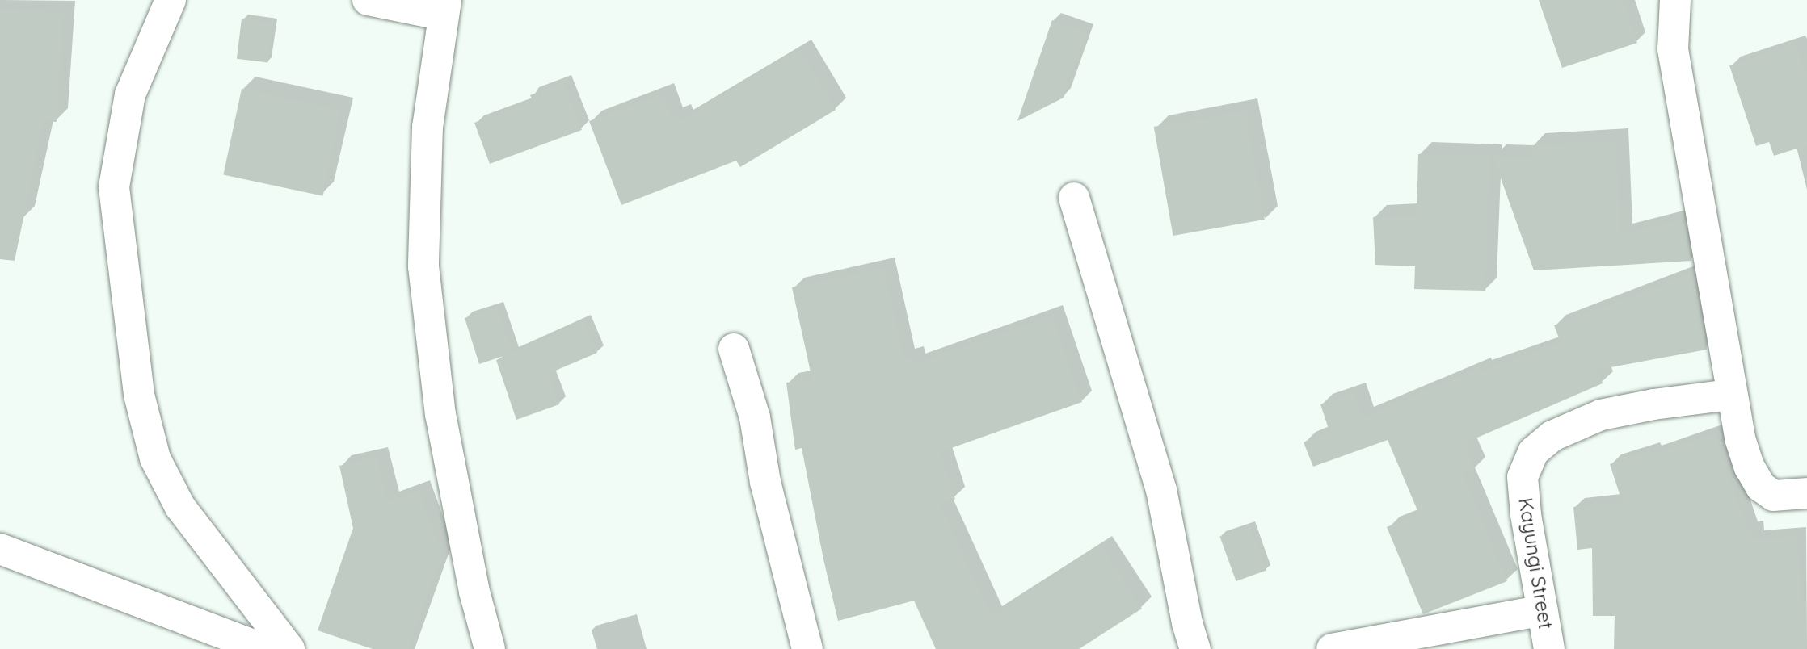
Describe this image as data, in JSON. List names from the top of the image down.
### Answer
{
  "streets": {
    "street": ["Kayungi Street"]
  }
}
